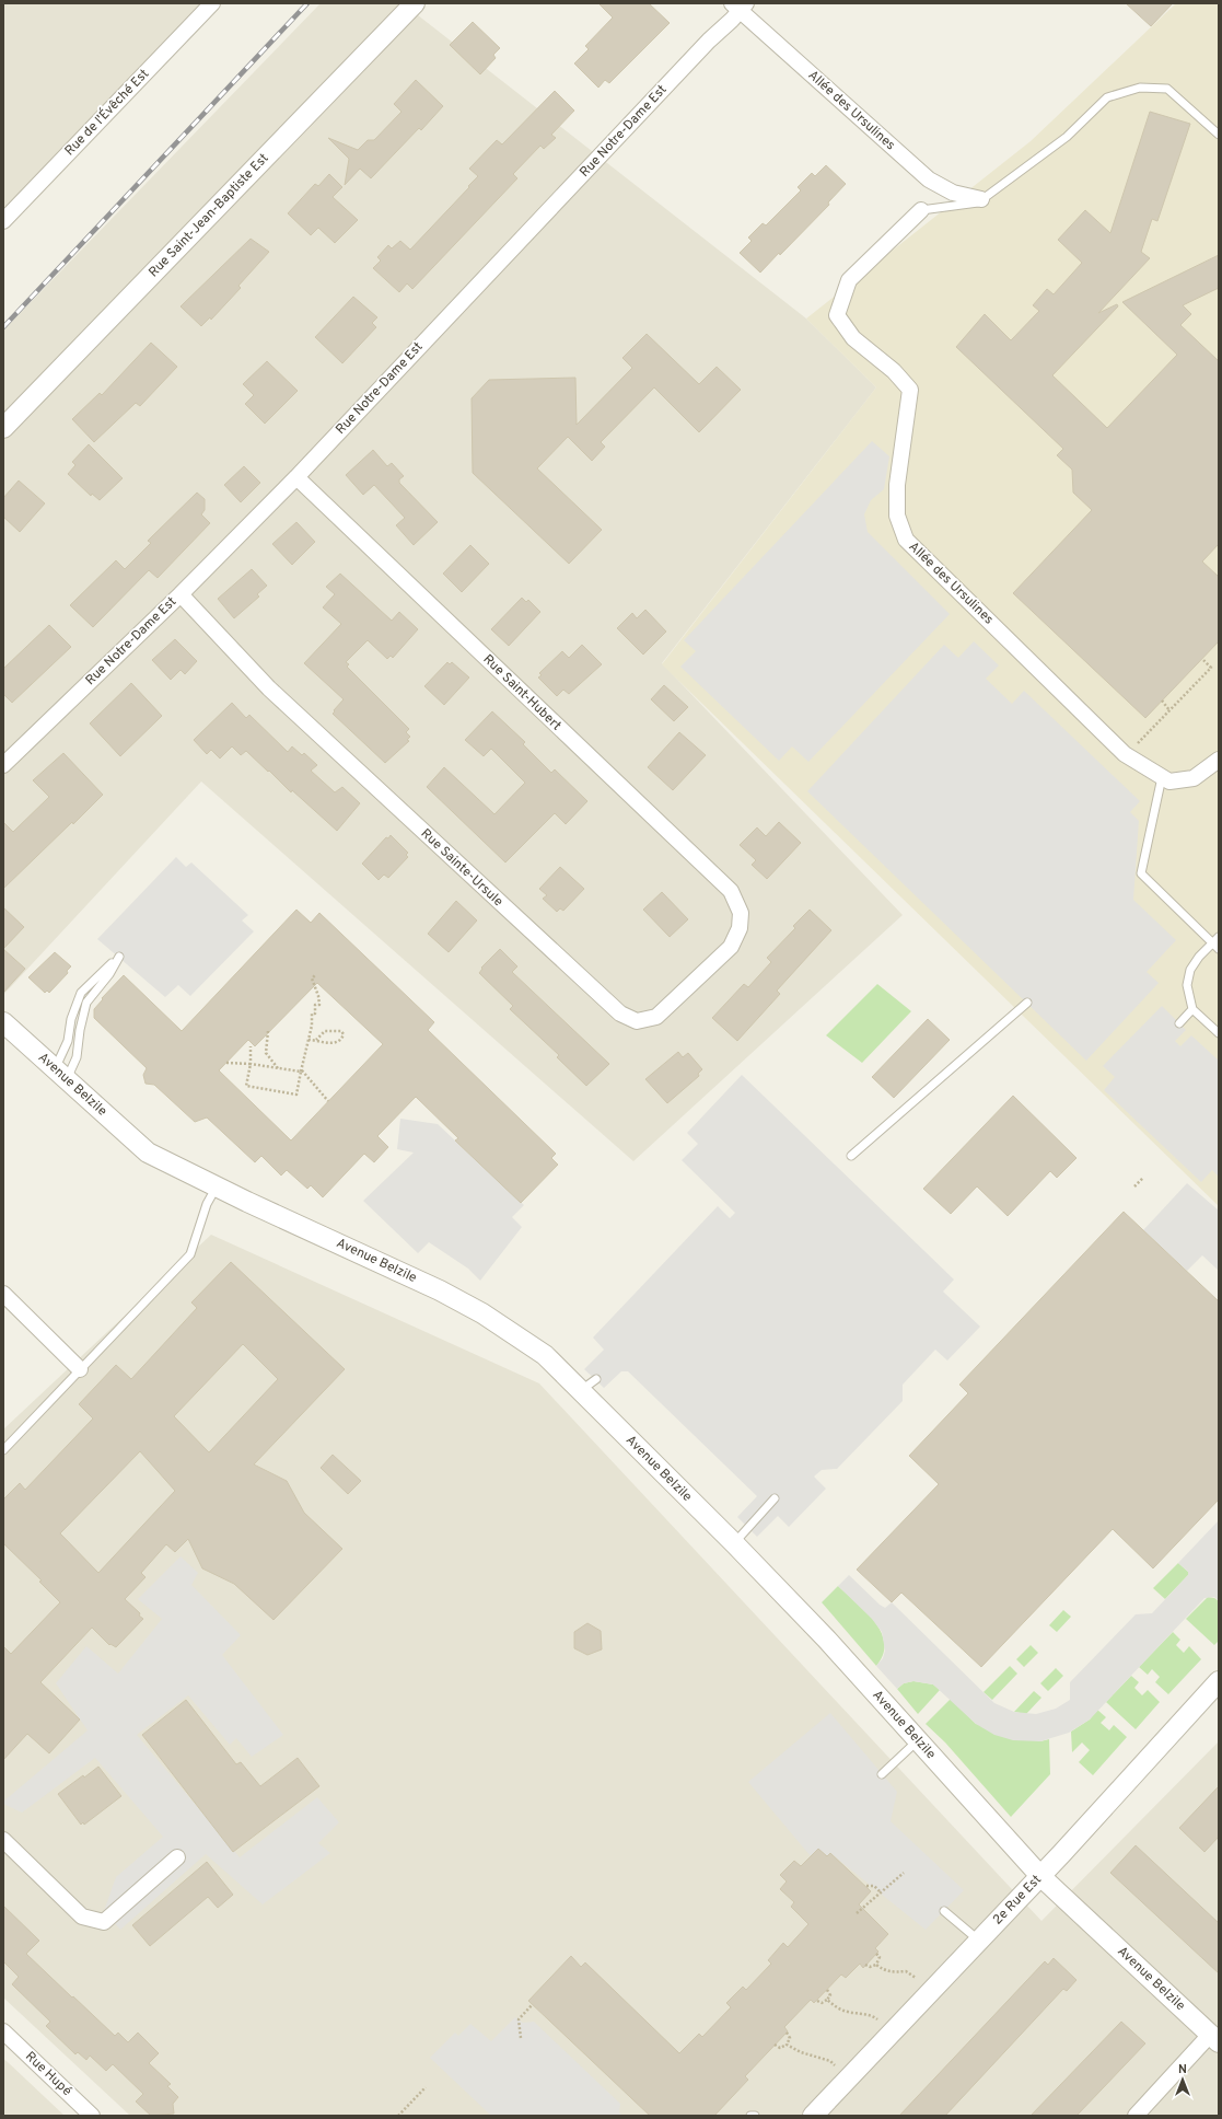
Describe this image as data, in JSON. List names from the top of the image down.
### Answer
{
  "streets": {
    "street": [
      "Allée des Ursulines",
      "Rue de l'Évêché Est",
      "Rue Notre-Dame Est",
      "Rue Saint-Jean-Baptiste Est",
      "Rue Saint-Hubert",
      "Rue Sainte-Ursule",
      "Avenue Belzile",
      "2e Rue Est",
      "Rue Hupé"
    ]
  },
  "crossings": [
    ["Allée des Ursulines", "Rue Notre-Dame Est"],
    ["Rue Notre-Dame Est", "Rue Saint-Hubert"],
    ["Rue Notre-Dame Est", "Rue Sainte-Ursule"],
    ["Rue Saint-Hubert", "Rue Sainte-Ursule"],
    ["Avenue Belzile", "2e Rue Est"]
  ],
  "north": "top"
}
